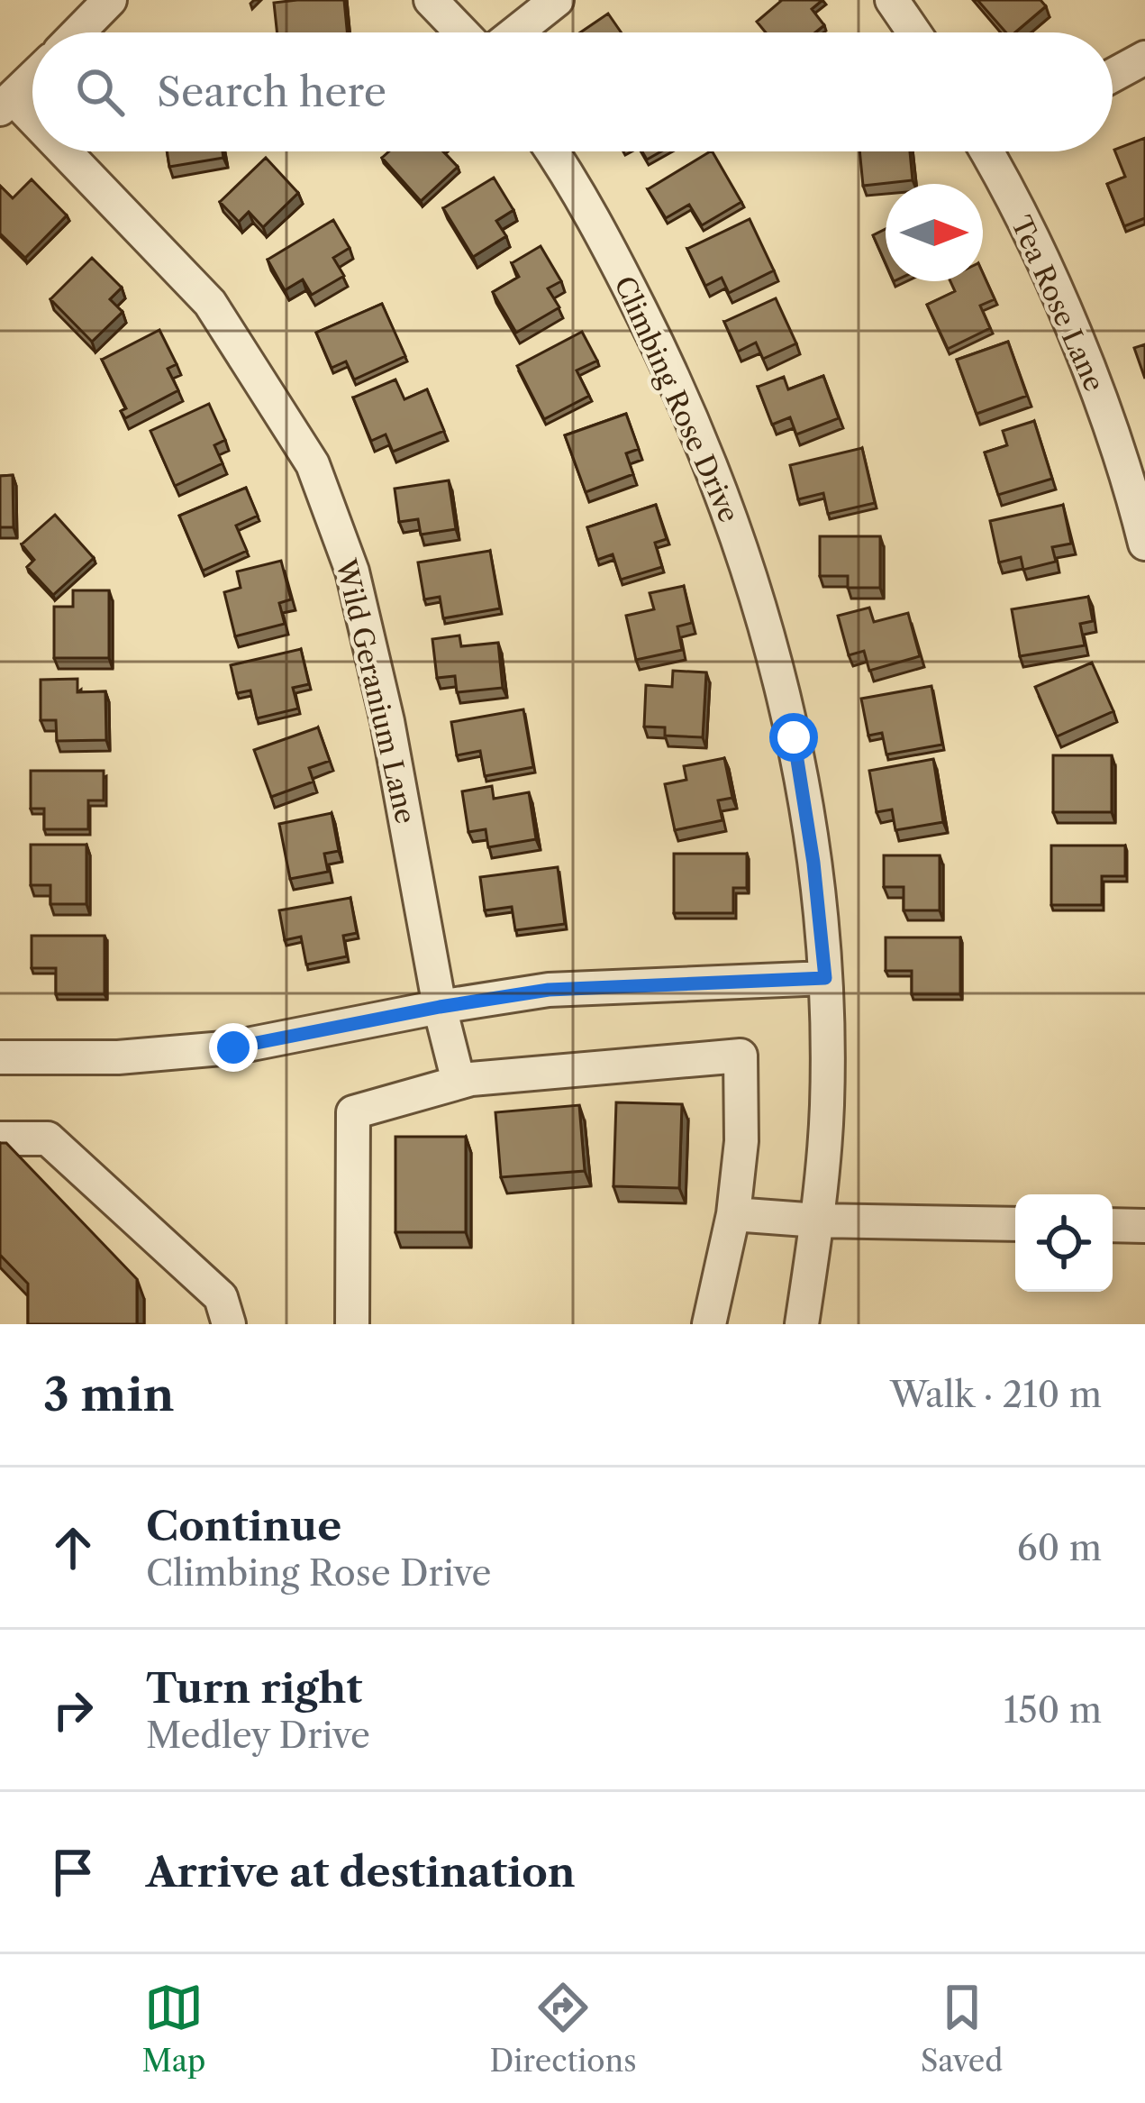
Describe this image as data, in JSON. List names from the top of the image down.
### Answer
{
  "streets": {
    "street": ["Tea Rose Lane", "Climbing Rose Drive", "Wild Geranium Lane"]
  },
  "north": "right",
  "page": {
    "search": "Search here",
    "heading": ["3 min", "Walk · 210 m"],
    "list": [
      ["Continue", "Climbing Rose Drive", "60 m"],
      ["Turn right", "Medley Drive", "150 m"],
      "Arrive at destination"
    ],
    "nav": ["Map", "Directions", "Saved"]
  }
}
